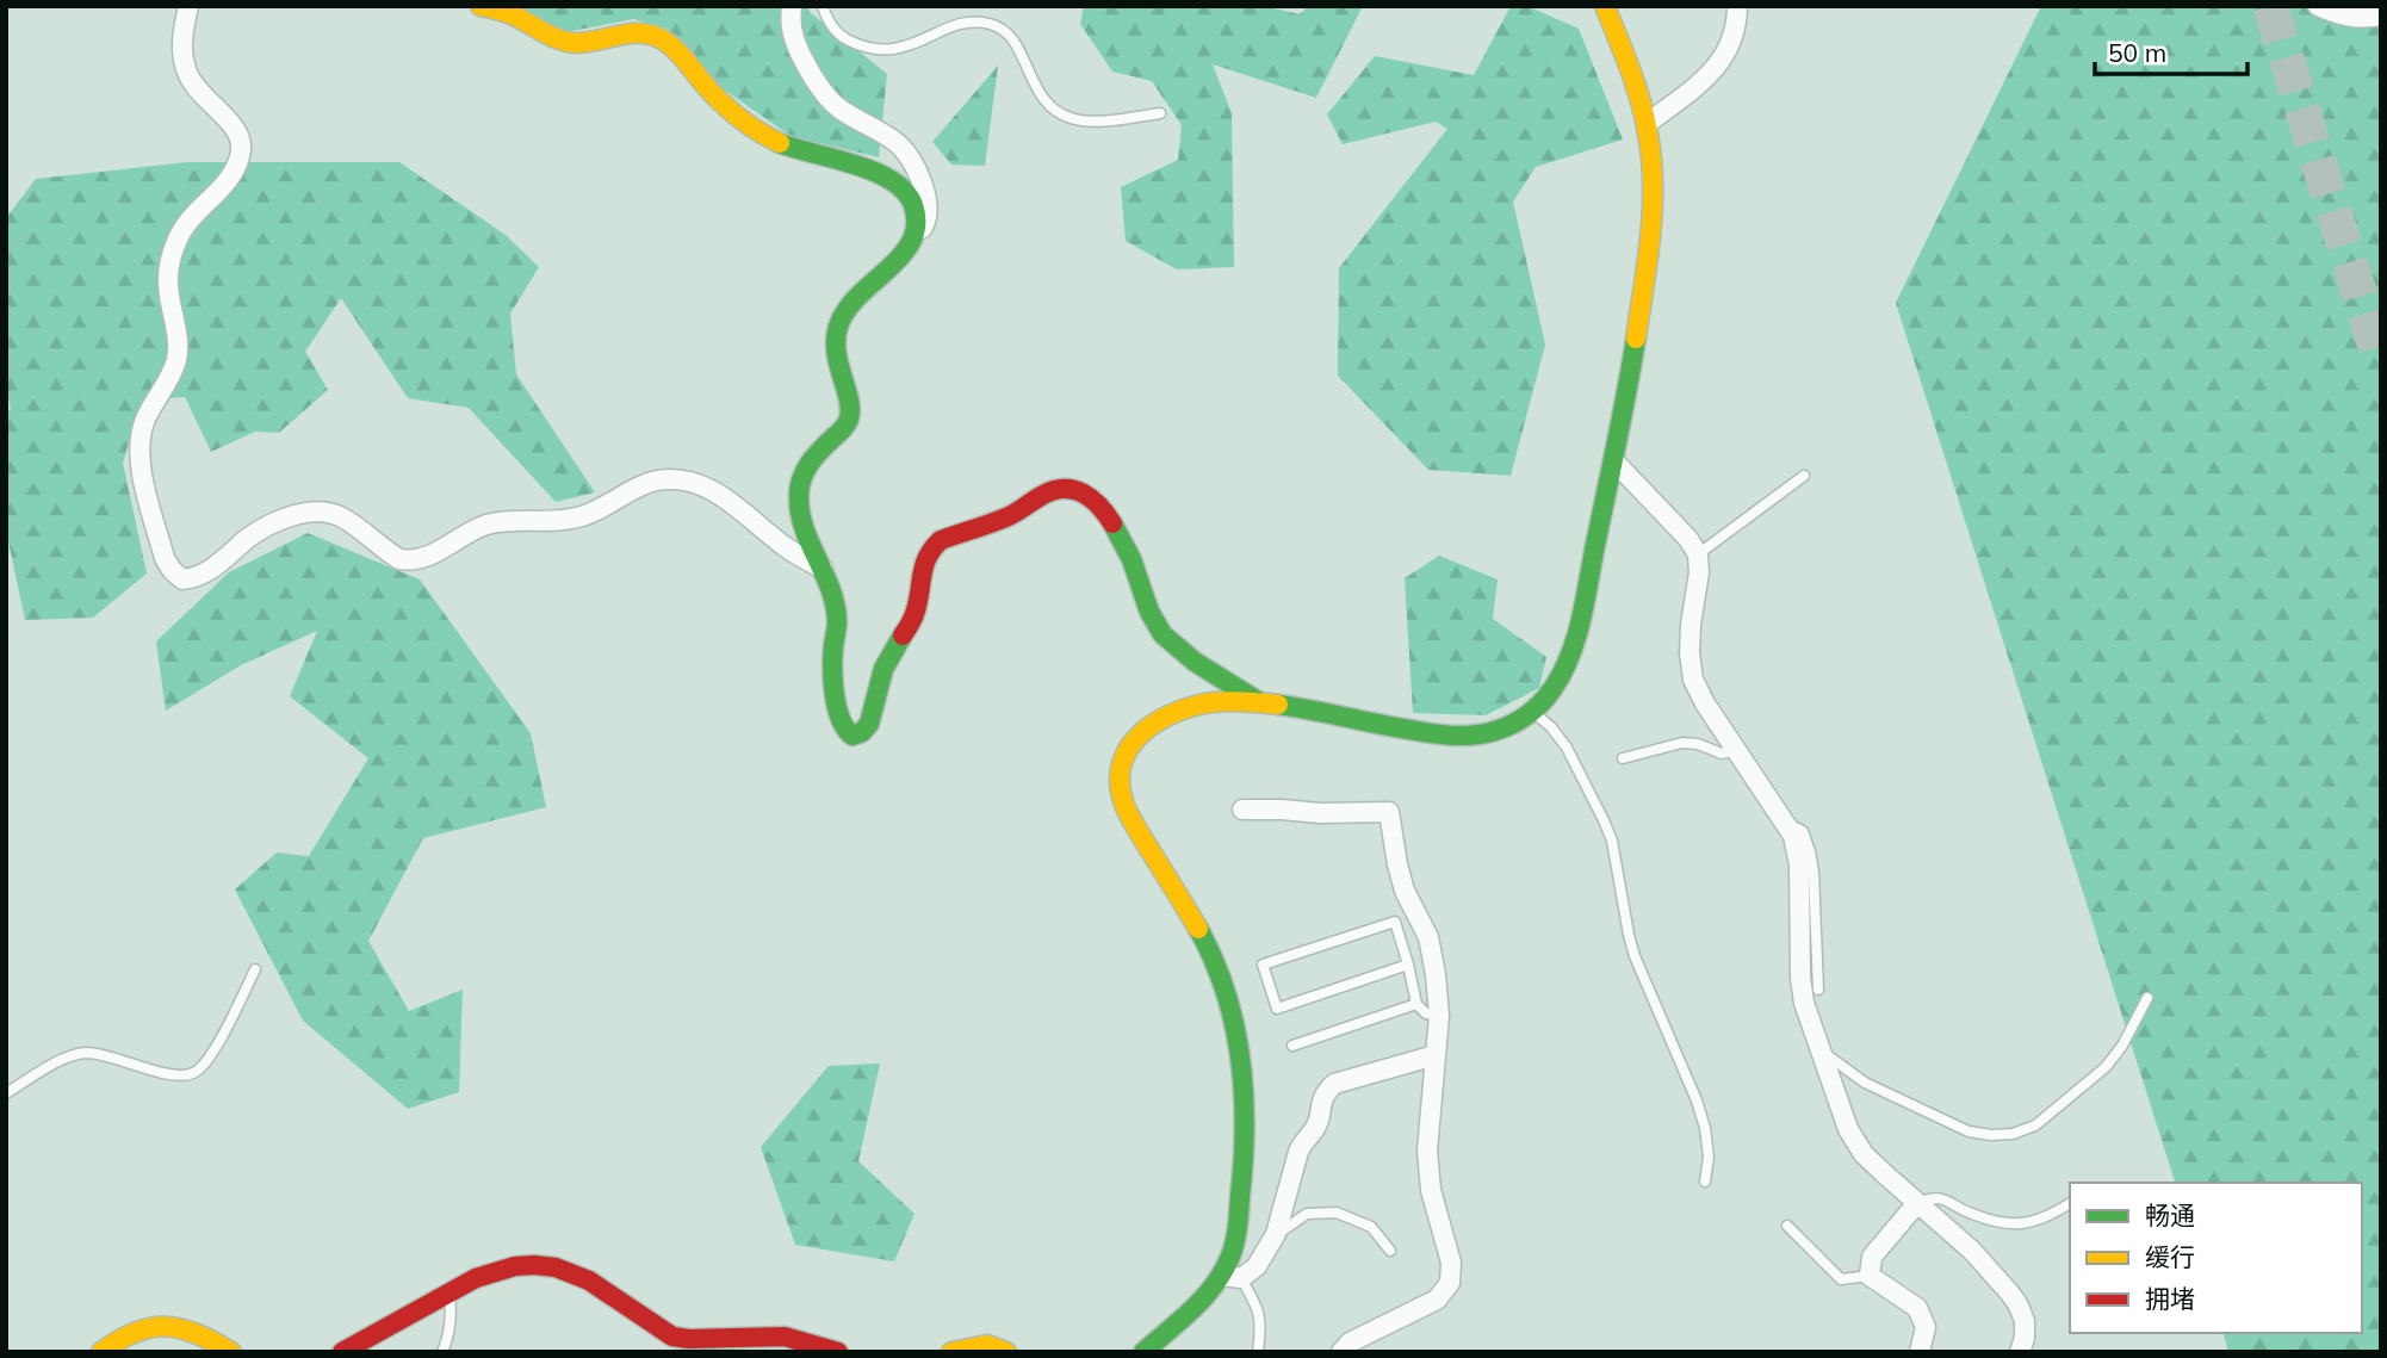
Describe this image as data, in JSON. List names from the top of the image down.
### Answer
{
  "legend": ["畅通", "缓行", "拥堵"],
  "scale_bar": "50 m"
}
